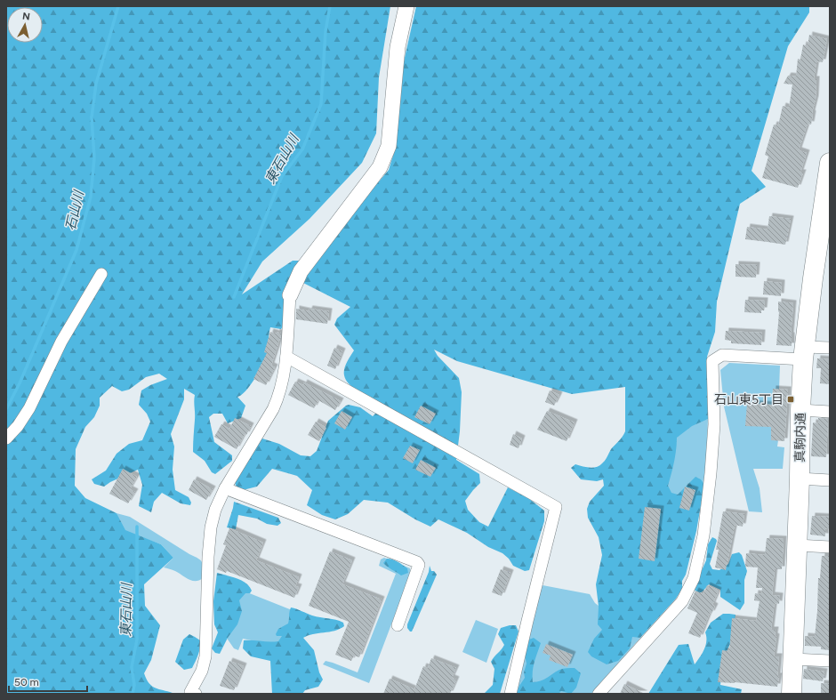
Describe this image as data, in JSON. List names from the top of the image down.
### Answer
{
  "streets": {
    "highway": ["真駒内通"]
  },
  "water": ["東石山川", "石山川"],
  "places": {
    "transit": ["石山東5丁目"]
  },
  "scale_bar": "50 m",
  "north": "top"
}
